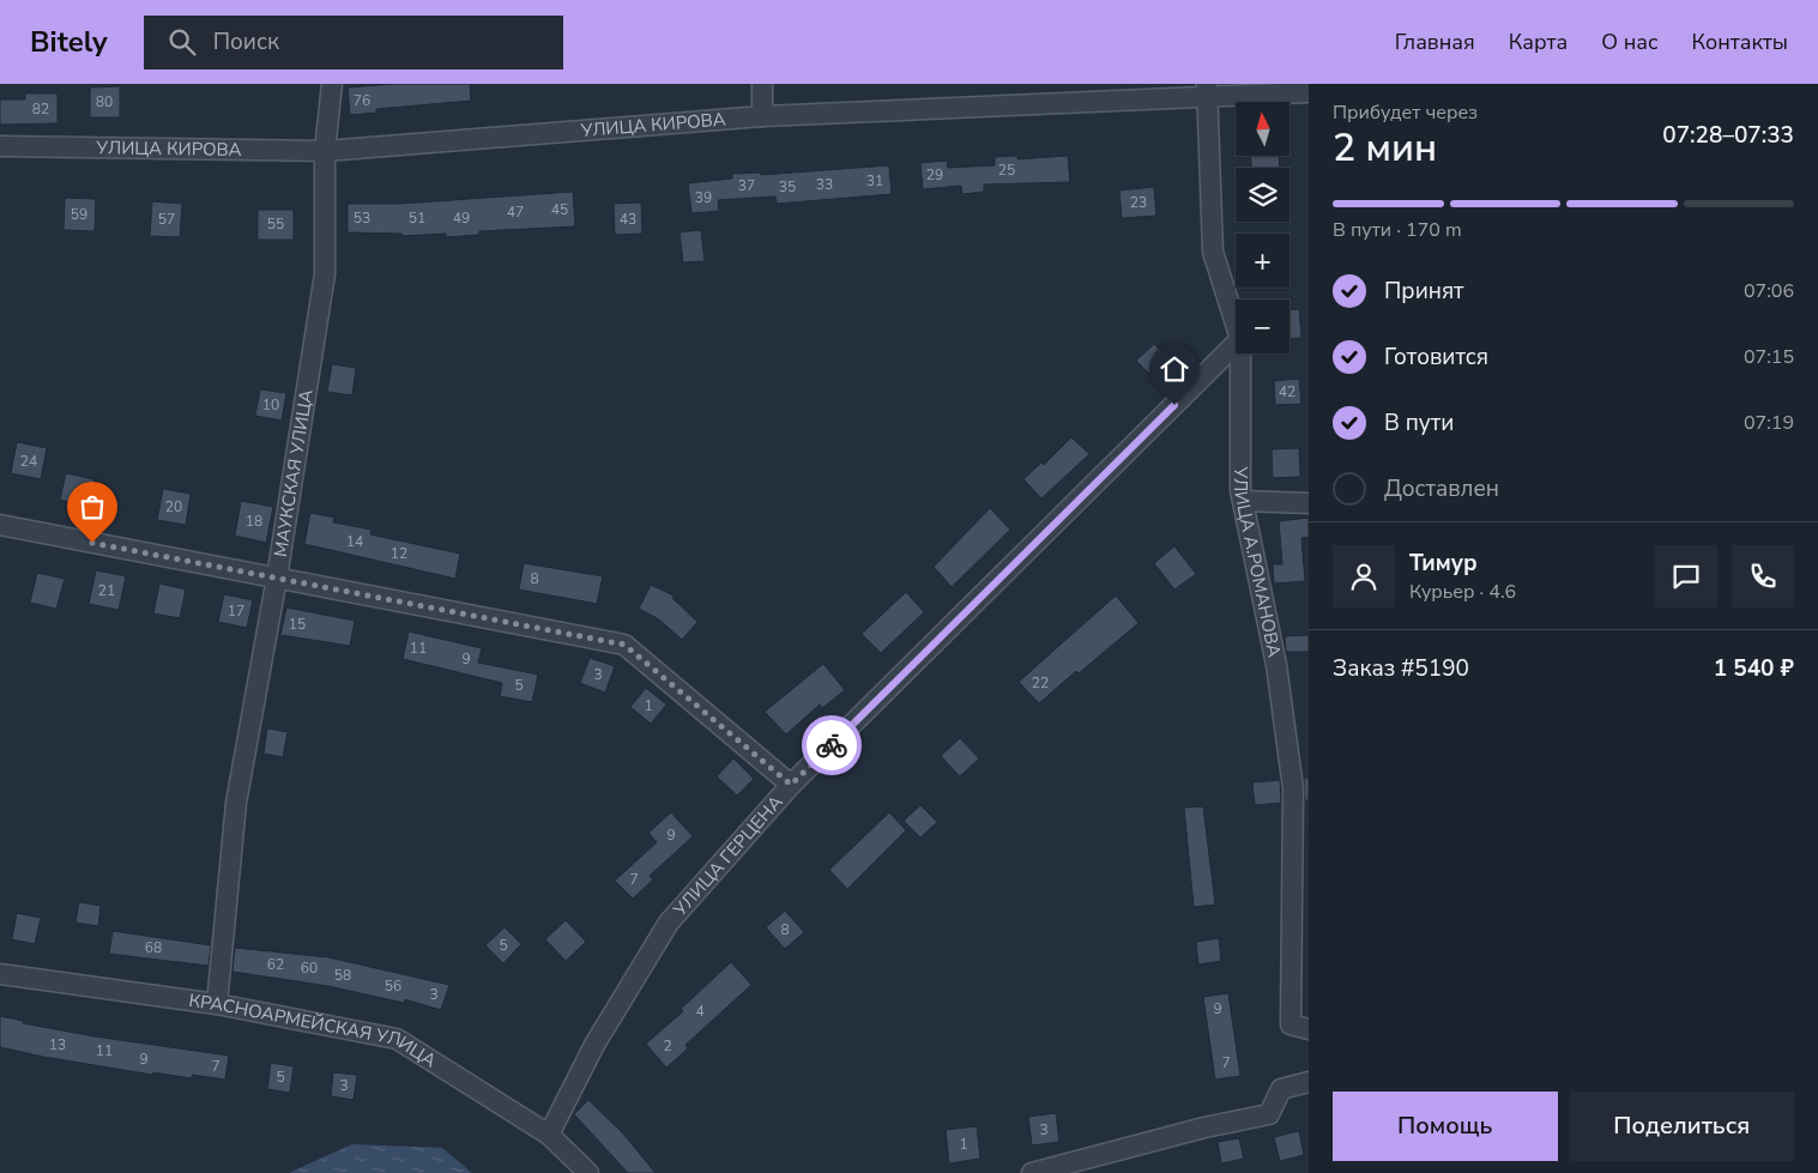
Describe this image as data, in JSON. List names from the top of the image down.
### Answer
{
  "streets": {
    "street": [
      "УЛИЦА КИРОВА",
      "МАУКСКАЯ УЛИЦА",
      "УЛИЦА А.РОМАНОВА",
      "УЛИЦА ГЕРЦЕНА",
      "КРАСНОАРМЕЙСКАЯ УЛИЦА"
    ]
  },
  "crossings": [
    ["УЛИЦА КИРОВА", "МАУКСКАЯ УЛИЦА"],
    ["УЛИЦА КИРОВА", "УЛИЦА А.РОМАНОВА"],
    ["МАУКСКАЯ УЛИЦА", "КРАСНОАРМЕЙСКАЯ УЛИЦА"],
    ["УЛИЦА ГЕРЦЕНА", "КРАСНОАРМЕЙСКАЯ УЛИЦА"]
  ],
  "house_numbers": [
    "76",
    "80",
    "82",
    "25",
    "29",
    "31",
    "33",
    "37",
    "35",
    "39",
    "23",
    "45",
    "47",
    "59",
    "53",
    "51",
    "49",
    "57",
    "43",
    "55",
    "42",
    "10",
    "24",
    "20",
    "18",
    "14",
    "12",
    "8",
    "21",
    "17",
    "15",
    "11",
    "9",
    "3",
    "22",
    "5",
    "1",
    "9",
    "7",
    "8",
    "5",
    "68",
    "62",
    "60",
    "58",
    "56",
    "3",
    "9",
    "4",
    "13",
    "2",
    "11",
    "9",
    "7",
    "7",
    "5",
    "3",
    "3",
    "1"
  ],
  "north": "top",
  "page": {
    "header": "Bitely",
    "search": "Поиск",
    "nav": [
      "Главная",
      "Карта",
      "О нас",
      "Контакты"
    ],
    "heading": ["2 мин", "Прибудет через", "07:28–07:33"],
    "panel": [
      "Тимур",
      "Курьер · 4.6",
      "Заказ #5190",
      "1 540 ₽"
    ],
    "map_buttons": ["+", "−"],
    "bar": "В пути · 170 m",
    "list": [
      ["Принят", "07:06"],
      ["Готовится", "07:15"],
      ["В пути", "07:19"],
      "Доставлен"
    ],
    "buttons": ["Помощь", "Поделиться"]
  }
}
